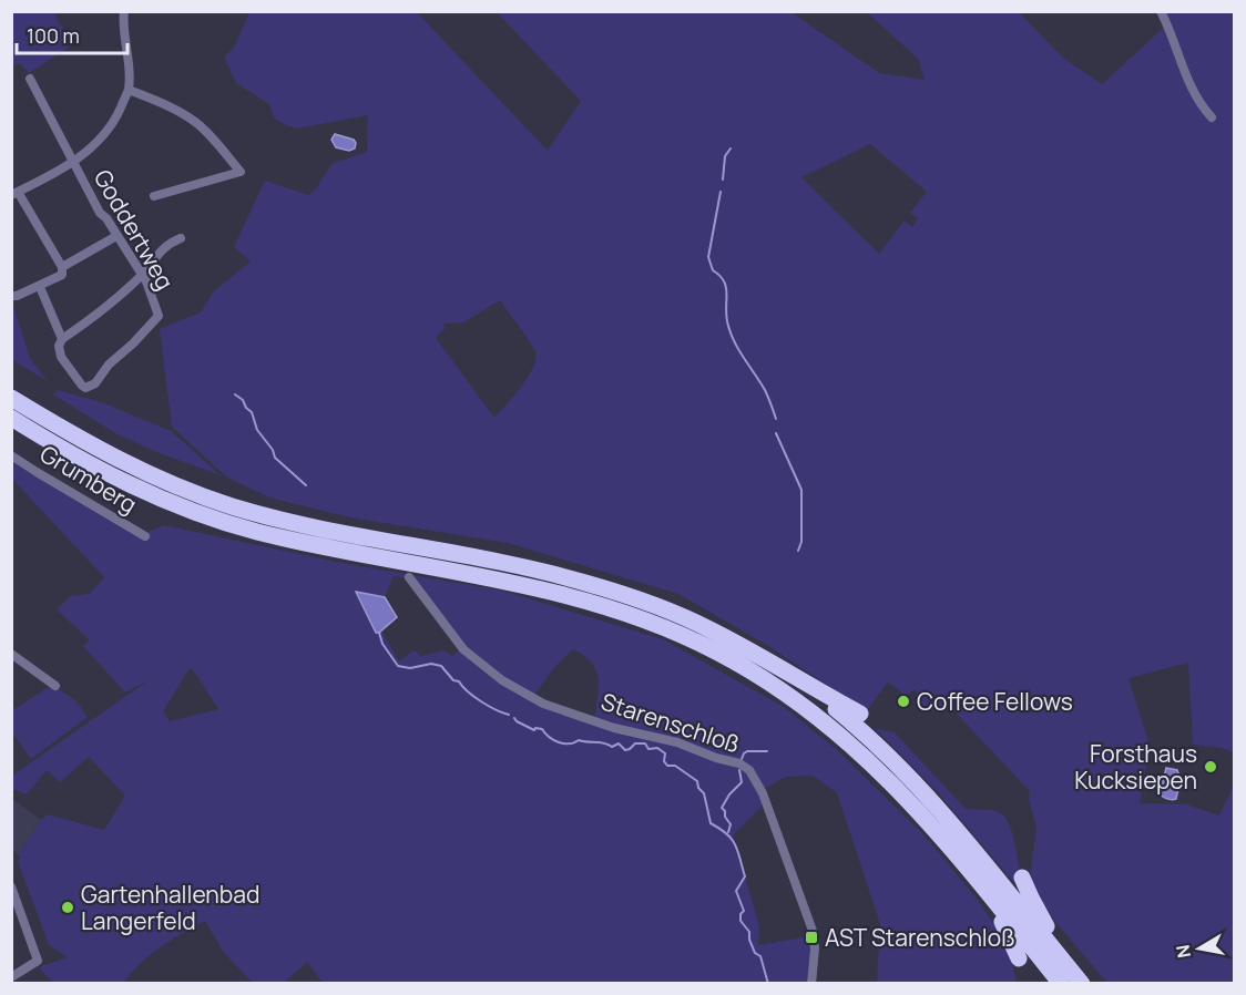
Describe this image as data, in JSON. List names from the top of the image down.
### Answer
{
  "streets": {
    "street": ["Goddertweg", "Grumberg", "Starenschloß"]
  },
  "places": {
    "other": ["Coffee Fellows", "Forsthaus Kucksiepen", "Gartenhallenbad Langerfeld"],
    "transit": ["AST Starenschloß"]
  },
  "scale_bar": "100 m",
  "north": "left"
}
